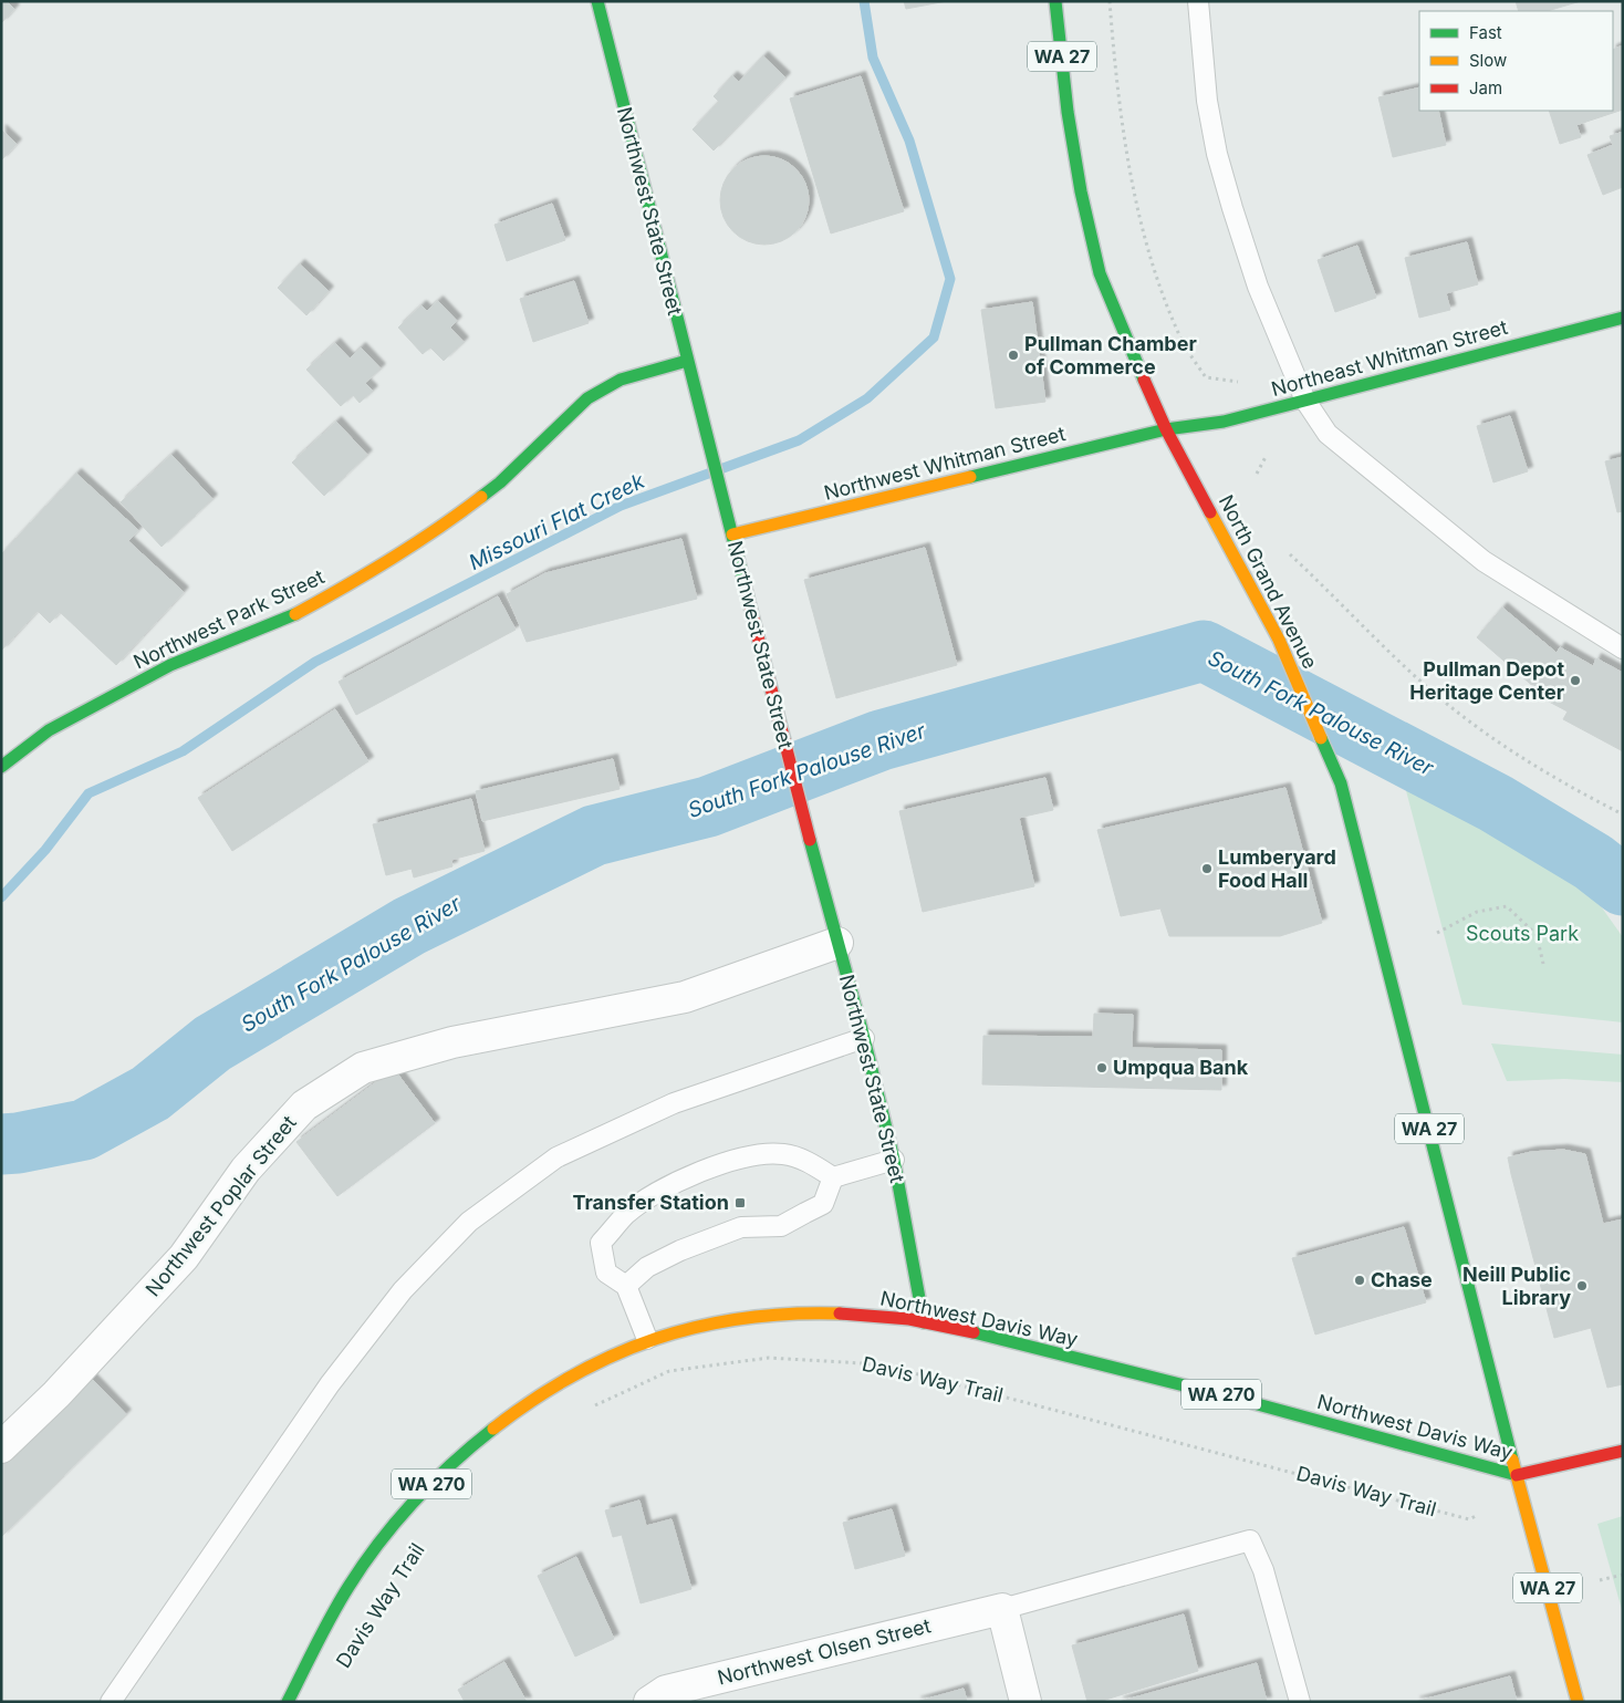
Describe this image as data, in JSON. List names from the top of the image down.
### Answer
{
  "streets": {
    "street": [
      "WA 27",
      "Northwest State Street",
      "Northeast Whitman Street",
      "Northwest Whitman Street",
      "North Grand Avenue",
      "Northwest Park Street",
      "Northwest Poplar Street",
      "Northwest Davis Way",
      "WA 270",
      "Northwest Olsen Street"
    ],
    "path": ["Davis Way Trail"]
  },
  "crossings": [
    ["WA 27", "North Grand Avenue"],
    ["WA 27", "Northwest Davis Way"],
    ["Northwest State Street", "Northwest Whitman Street"],
    ["Northwest State Street", "Northwest Park Street"],
    ["Northwest State Street", "Northwest Poplar Street"],
    ["Northwest State Street", "Northwest Davis Way"],
    ["Northeast Whitman Street", "Northwest Whitman Street"],
    ["Northeast Whitman Street", "North Grand Avenue"],
    ["Northwest Whitman Street", "North Grand Avenue"],
    ["North Grand Avenue", "Northwest Davis Way"]
  ],
  "water": ["Missouri Flat Creek", "South Fork Palouse River"],
  "parks": ["Scouts Park"],
  "places": {
    "other": [
      "Pullman Chamber of Commerce",
      "Pullman Depot Heritage Center",
      "Lumberyard Food Hall",
      "Umpqua Bank",
      "Chase",
      "Neill Public Library"
    ],
    "transit": ["Transfer Station"]
  },
  "legend": ["Fast", "Slow", "Jam"]
}
